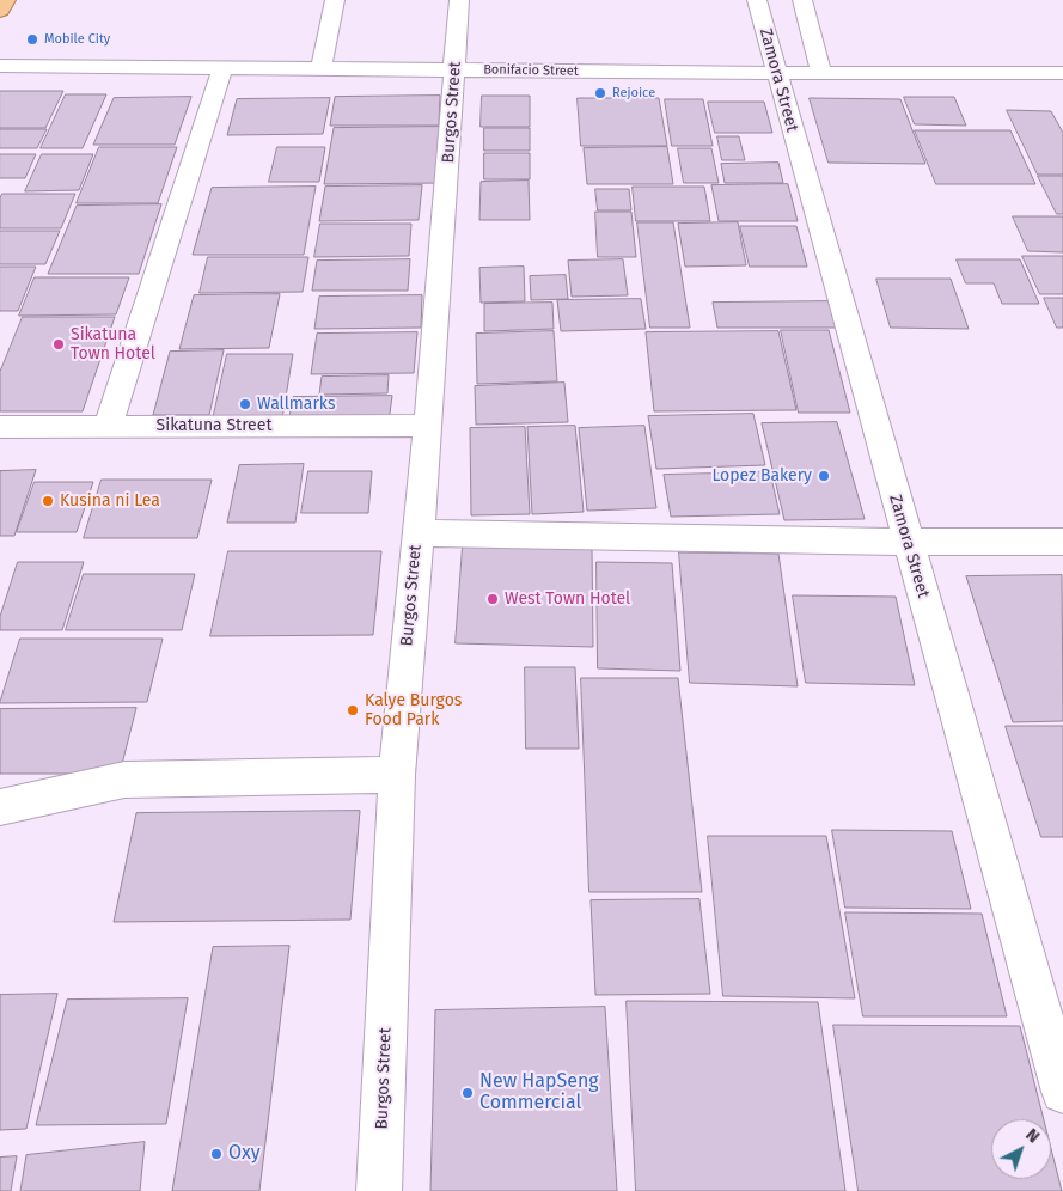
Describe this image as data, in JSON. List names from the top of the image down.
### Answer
{
  "streets": {
    "street": [
      "Bonifacio Street",
      "Zamora Street",
      "Burgos Street",
      "Sikatuna Street"
    ]
  },
  "crossings": [
    ["Bonifacio Street", "Zamora Street"],
    ["Bonifacio Street", "Burgos Street"],
    ["Burgos Street", "Sikatuna Street"]
  ],
  "places": [
    "Mobile City",
    "Rejoice",
    "Sikatuna Town Hotel",
    "Wallmarks",
    "Lopez Bakery",
    "Kusina ni Lea",
    "West Town Hotel",
    "Kalye Burgos Food Park",
    "New HapSeng Commercial",
    "Oxy"
  ],
  "north": "top right"
}
